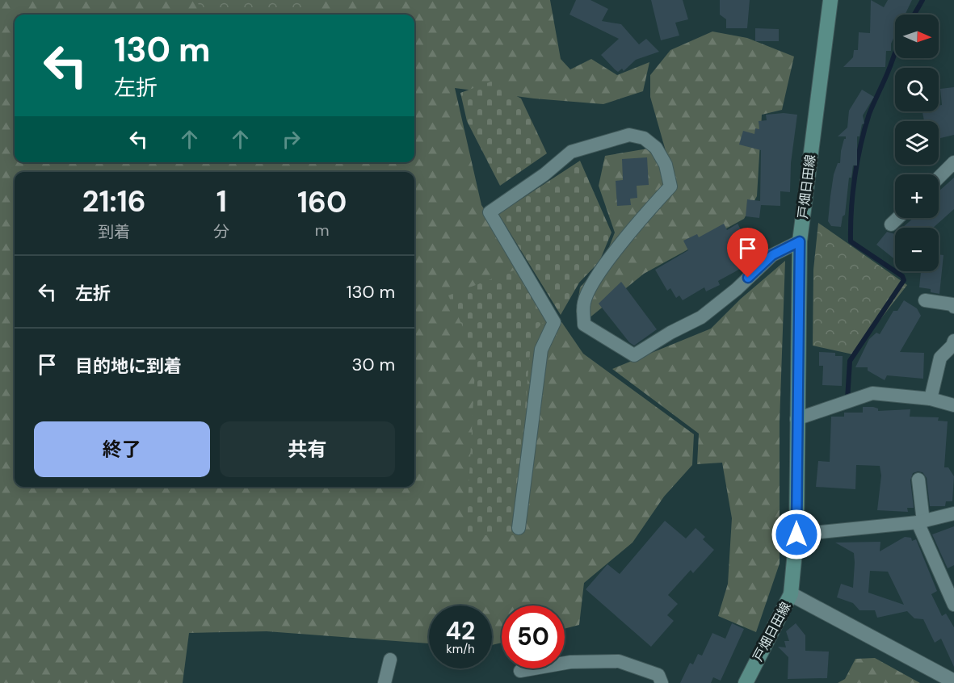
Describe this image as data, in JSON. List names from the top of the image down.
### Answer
{
  "streets": {
    "main road": ["戸畑日田線"]
  },
  "north": "right",
  "page": {
    "map_buttons": ["+", "−"],
    "turn": ["130 m", "左折"],
    "eta": [
      "21:16",
      "到着",
      "1",
      "分",
      "160",
      "m"
    ],
    "list": [
      {
        "name": "左折",
        "value": "130 m"
      },
      {
        "name": "目的地に到着",
        "value": "30 m"
      }
    ],
    "buttons": ["終了", "共有"],
    "speed": "42 km/h",
    "limit": "50"
  }
}
